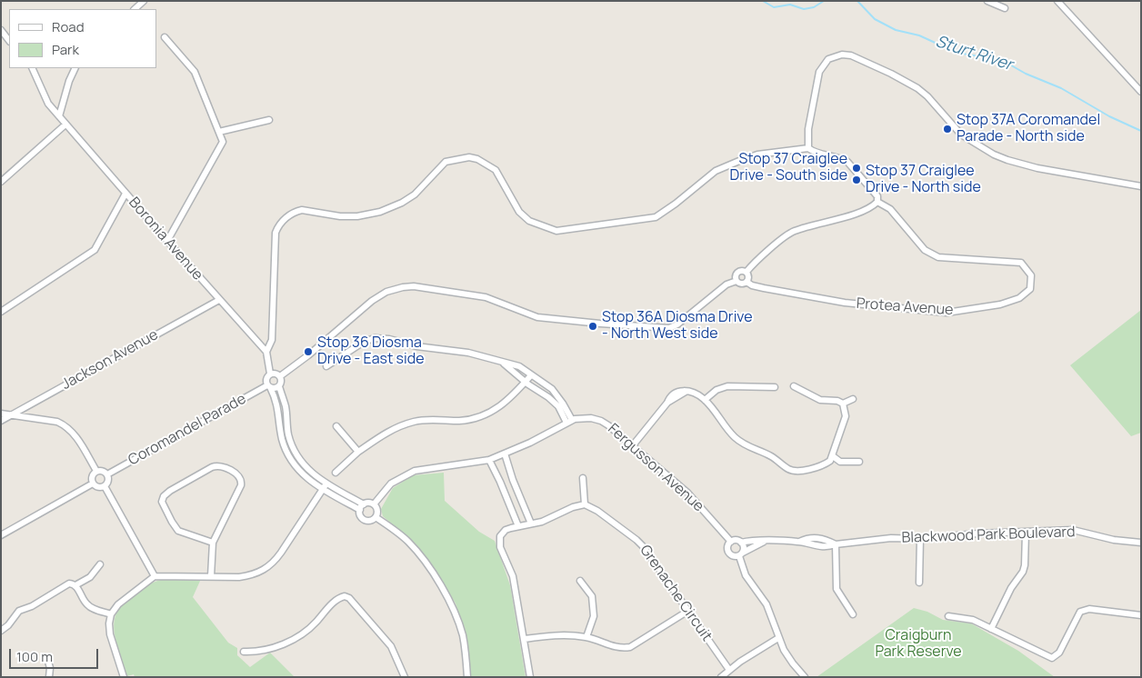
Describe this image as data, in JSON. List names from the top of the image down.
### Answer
{
  "streets": {
    "street": [
      "Boronia Avenue",
      "Protea Avenue",
      "Jackson Avenue",
      "Coromandel Parade",
      "Fergusson Avenue",
      "Blackwood Park Boulevard",
      "Grenache Circuit"
    ]
  },
  "crossings": [
    ["Boronia Avenue", "Jackson Avenue"],
    ["Fergusson Avenue", "Blackwood Park Boulevard"]
  ],
  "water": ["Sturt River"],
  "parks": ["Craigburn Park Reserve"],
  "places": [
    "Stop 37A Coromandel Parade - North side",
    "Stop 37 Craiglee Drive - South side",
    "Stop 37 Craiglee Drive - North side",
    "Stop 36A Diosma Drive - North West side",
    "Stop 36 Diosma Drive - East side"
  ],
  "legend": ["Road", "Park"],
  "scale_bar": "100 m"
}
